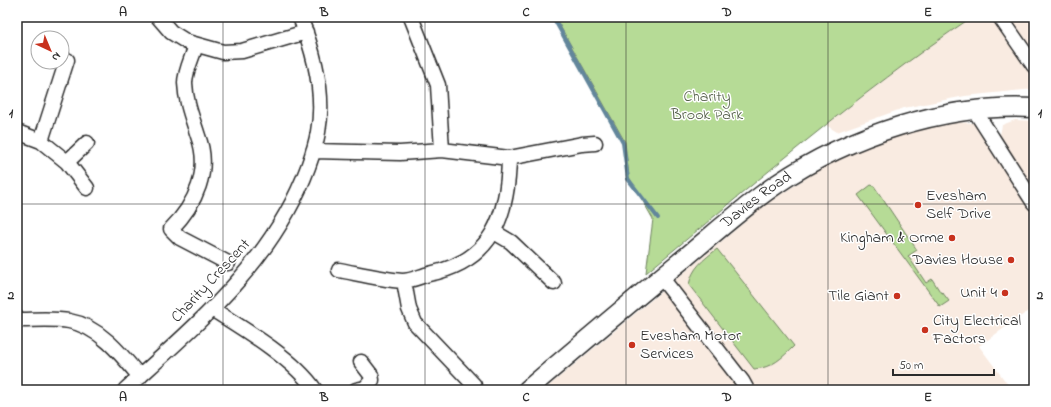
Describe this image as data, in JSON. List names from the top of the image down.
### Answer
{
  "streets": {
    "street": ["Davies Road", "Charity Crescent"]
  },
  "parks": ["Charity Brook Park"],
  "places": [
    "Evesham Self Drive",
    "Kingham & Orme",
    "Davies House",
    "Unit 4",
    "Tile Giant",
    "City Electrical Factors",
    "Evesham Motor Services"
  ],
  "scale_bar": "50 m",
  "north": "bottom right",
  "grid": {
    "columns": [
      "A",
      "B",
      "C",
      "D",
      "E"
    ],
    "rows": ["1", "2"]
  }
}
